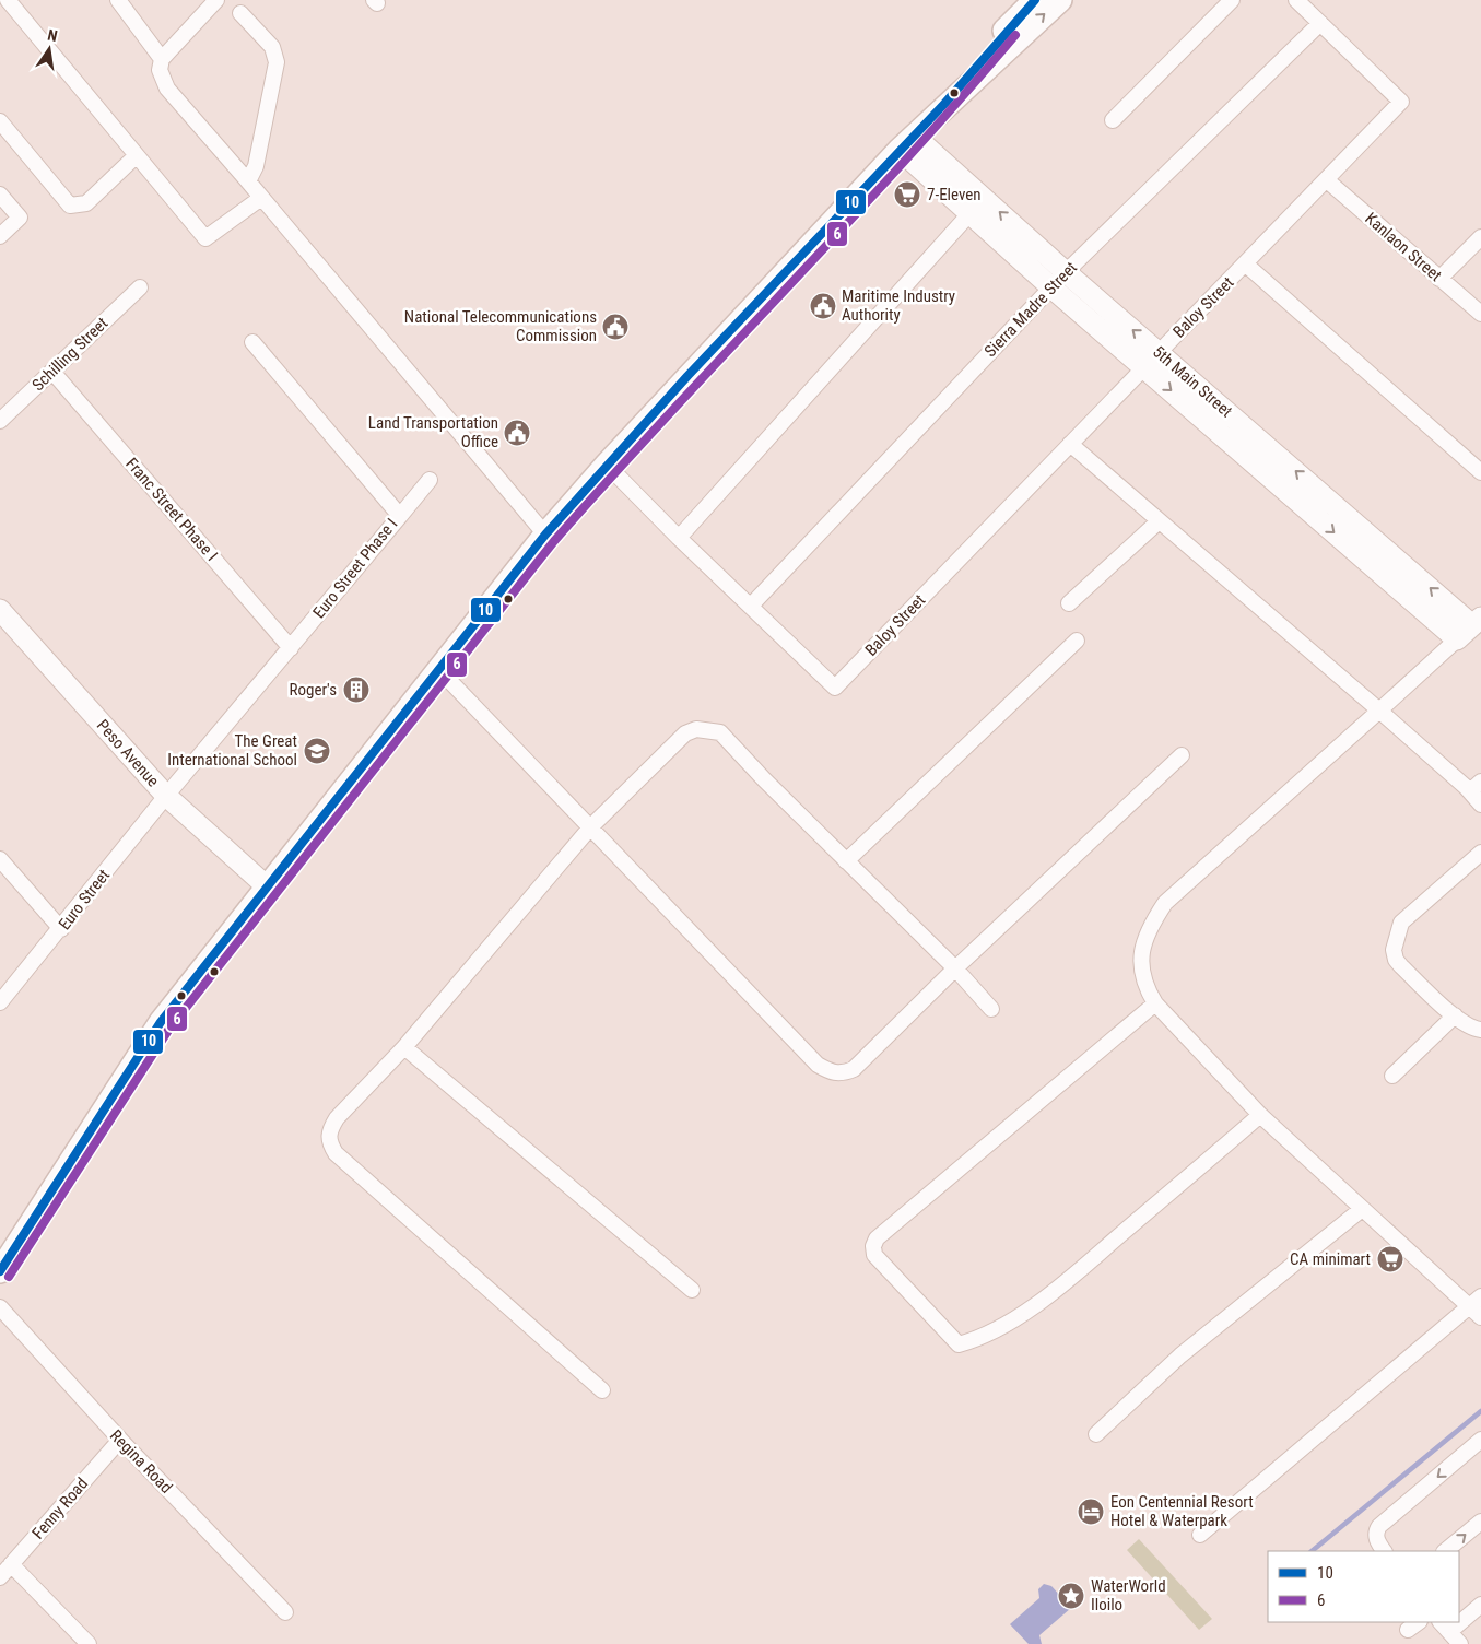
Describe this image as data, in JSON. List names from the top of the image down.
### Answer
{
  "streets": {
    "street": [
      "Kanlaon Street",
      "Baloy Street",
      "Sierra Madre Street",
      "Schilling Street",
      "5th Main Street",
      "Franc Street Phase I",
      "Euro Street Phase I",
      "Peso Avenue",
      "Euro Street",
      "Regina Road",
      "Fenny Road"
    ]
  },
  "crossings": [
    ["Kanlaon Street", "Baloy Street"],
    ["Baloy Street", "Sierra Madre Street"],
    ["Baloy Street", "5th Main Street"],
    ["Sierra Madre Street", "5th Main Street"],
    ["Schilling Street", "Franc Street Phase I"],
    ["Franc Street Phase I", "Euro Street Phase I"],
    ["Euro Street Phase I", "Peso Avenue"],
    ["Euro Street Phase I", "Euro Street"],
    ["Peso Avenue", "Euro Street"],
    ["Regina Road", "Fenny Road"]
  ],
  "places": {
    "supermarket": ["7-Eleven", "CA minimart"],
    "public building": ["Maritime Industry Authority", "National Telecommunications Commission", "Land Transportation Office"],
    "building": ["Roger's"],
    "school or university": ["The Great International School"],
    "hotel": ["Eon Centennial Resort Hotel & Waterpark"],
    "place": ["WaterWorld Iloilo"]
  },
  "lines": ["transit line 10", "transit line 6"],
  "legend": ["10", "6"],
  "north": "top"
}
